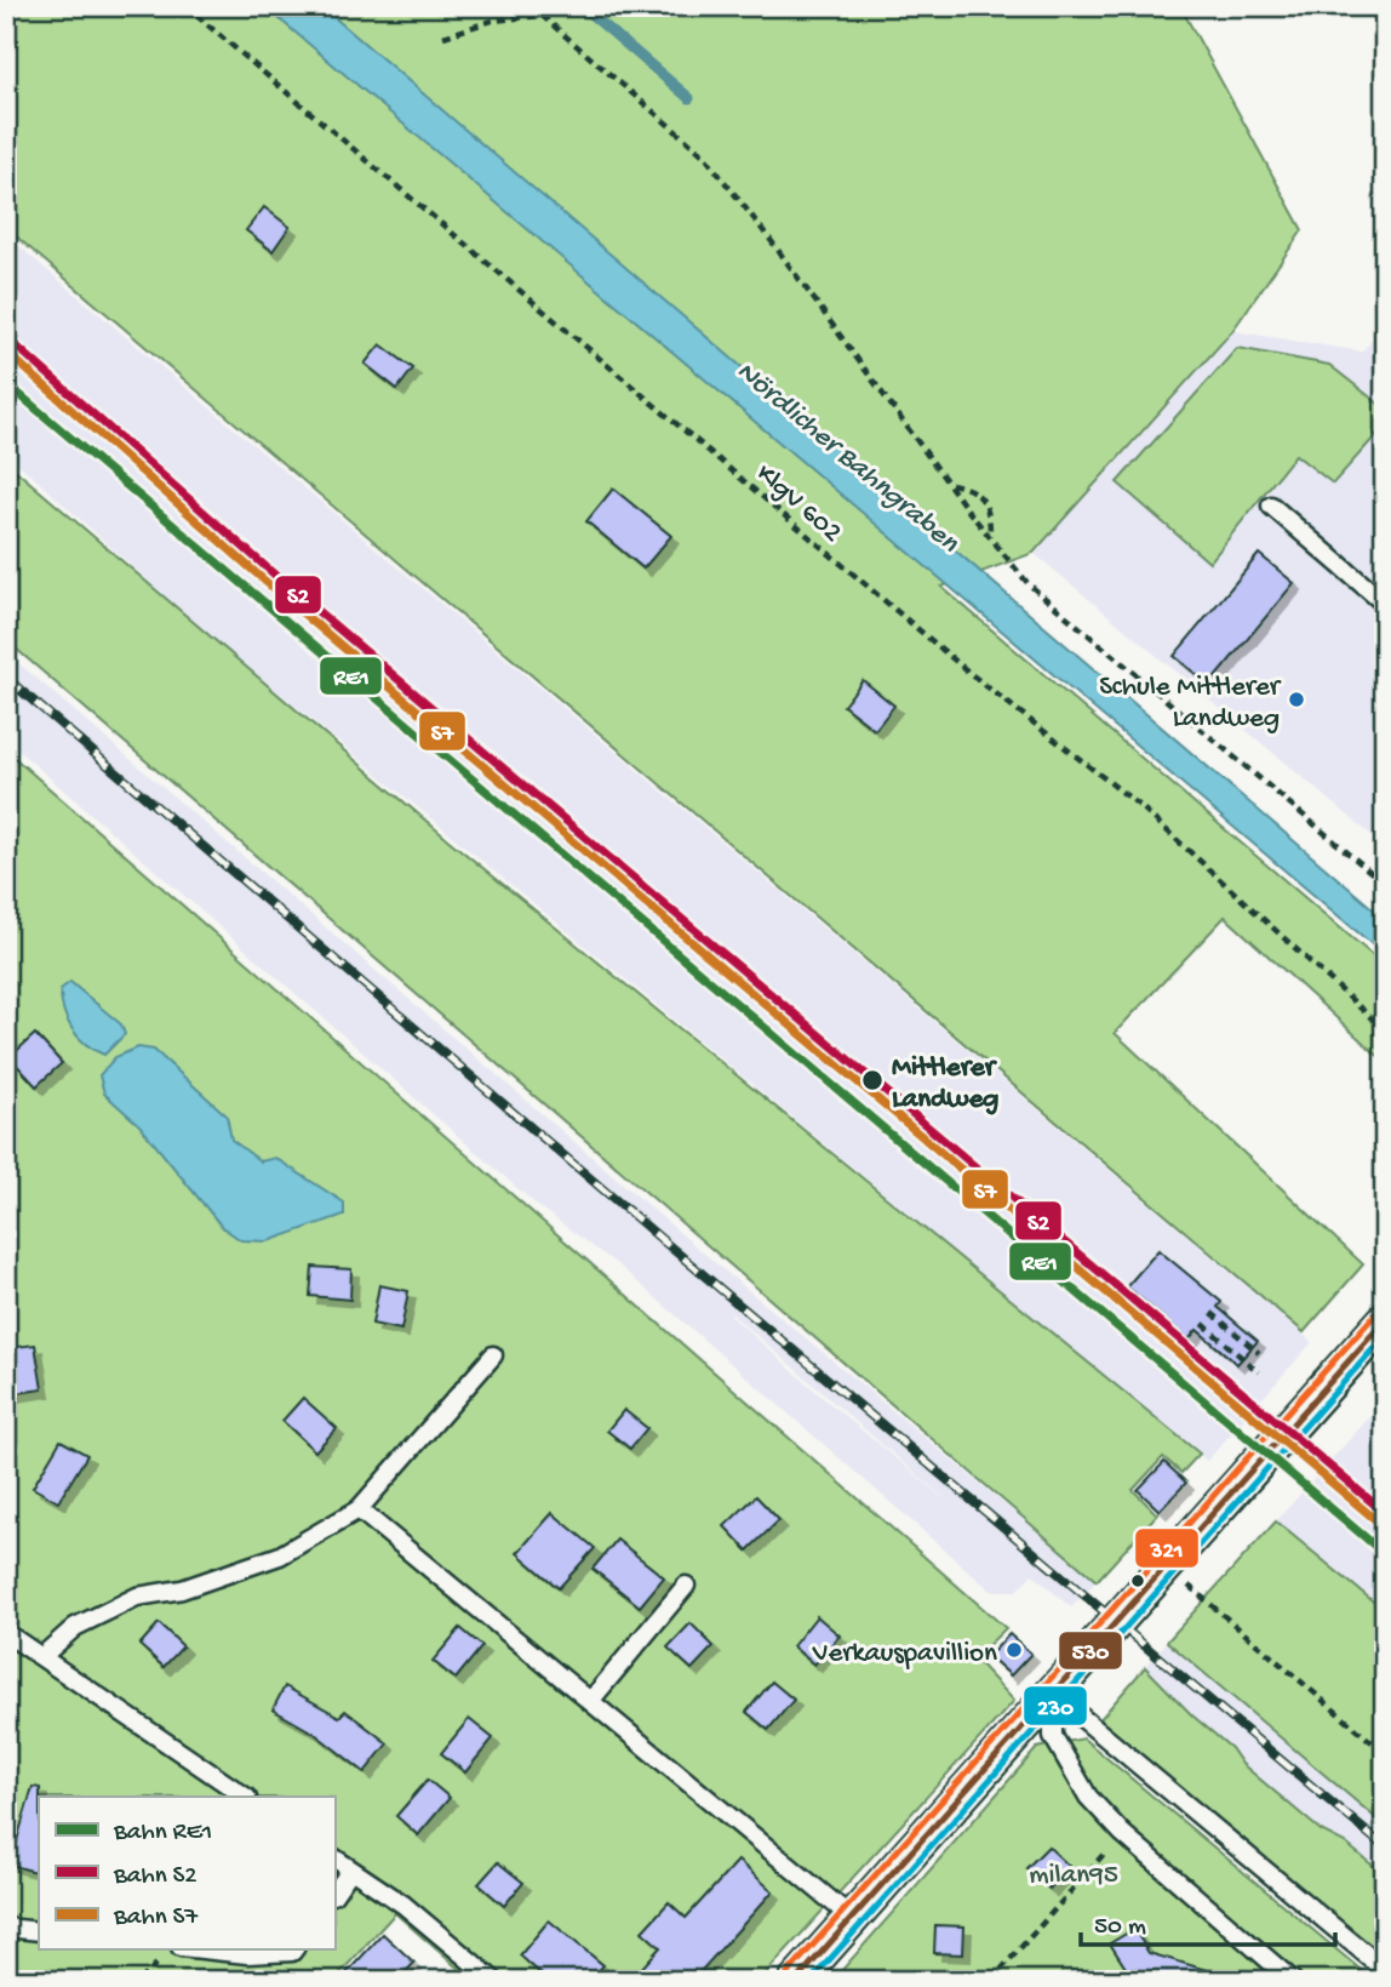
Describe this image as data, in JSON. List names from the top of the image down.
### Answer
{
  "streets": {
    "path": ["KlgV 602"]
  },
  "water": ["Nördlicher Bahngraben"],
  "parks": ["milan95"],
  "places": ["Schule Mittlerer Landweg", "Mittlerer Landweg", "Verkauspavillion"],
  "lines": [
    "rail line S2",
    "rail line S7",
    "rail line RE1",
    "transit line 321",
    "transit line 530",
    "transit line 230"
  ],
  "legend": ["Bahn RE1", "Bahn S2", "Bahn S7"],
  "scale_bar": "50 m"
}
